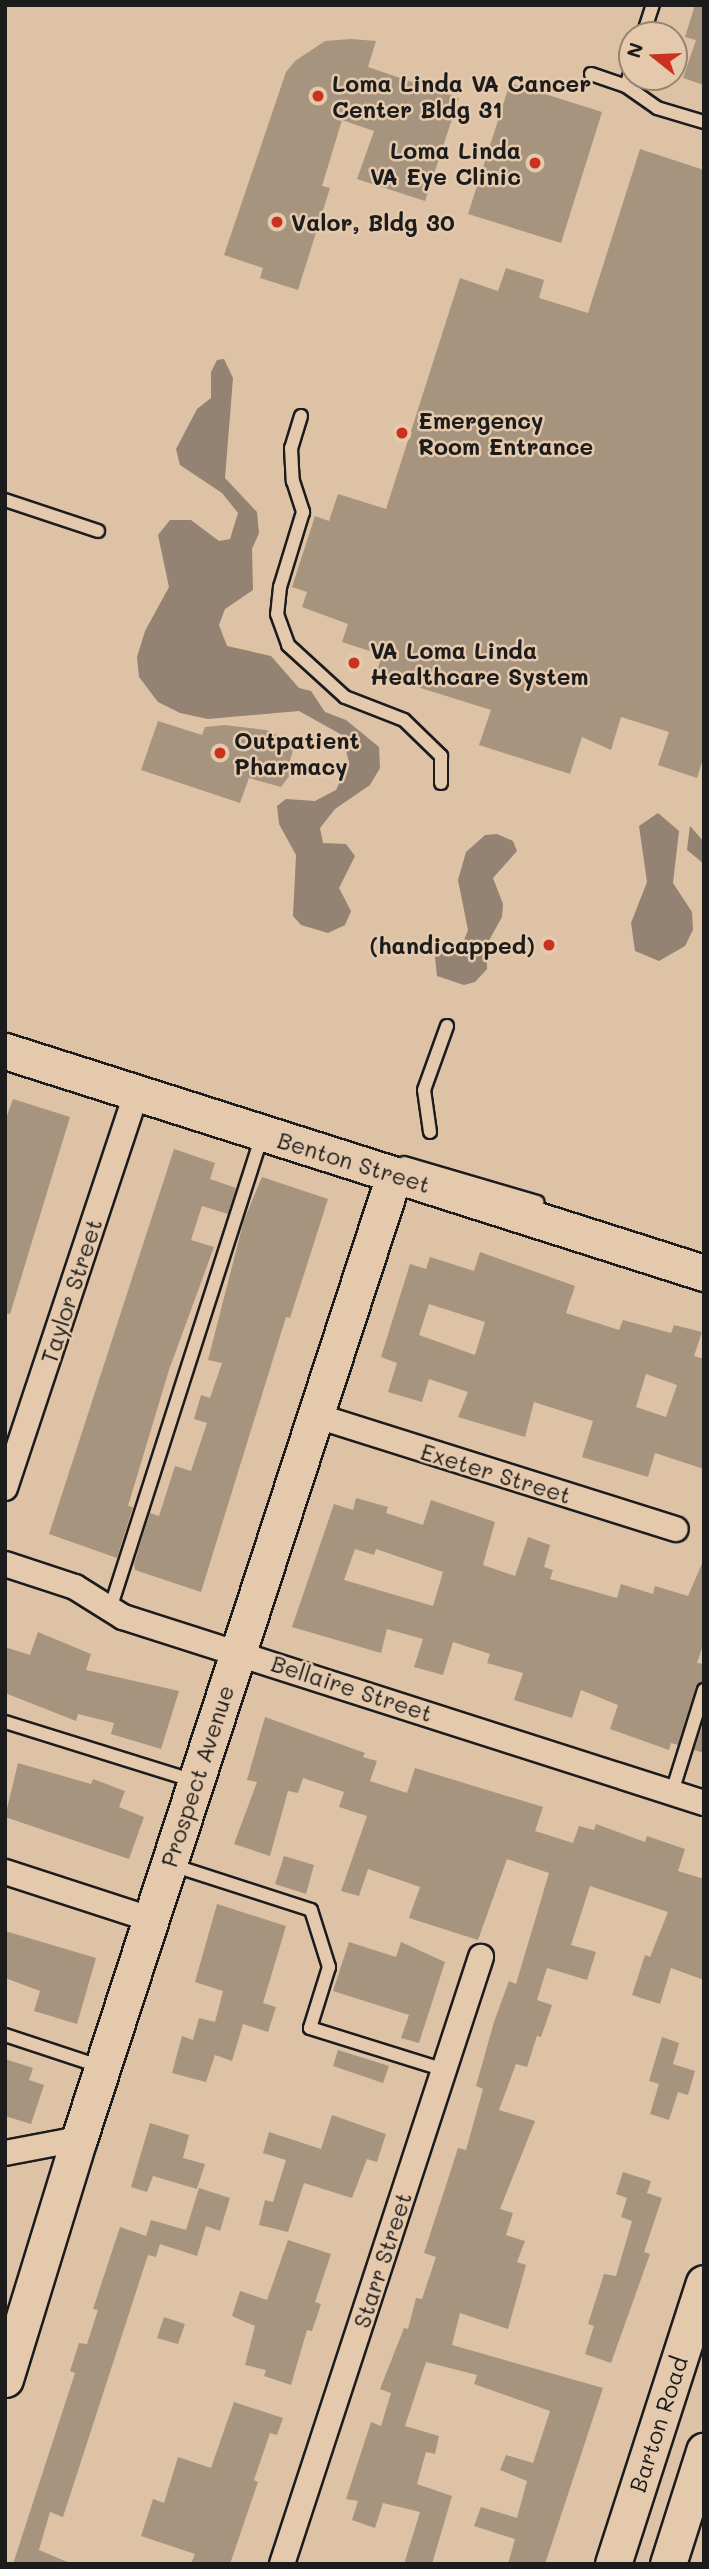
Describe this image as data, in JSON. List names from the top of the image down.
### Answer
{
  "streets": {
    "street": [
      "Benton Street",
      "Taylor Street",
      "Exeter Street",
      "Bellaire Street",
      "Prospect Avenue",
      "Starr Street",
      "Barton Road"
    ]
  },
  "crossings": [
    ["Benton Street", "Taylor Street"],
    ["Benton Street", "Prospect Avenue"],
    ["Exeter Street", "Prospect Avenue"],
    ["Bellaire Street", "Prospect Avenue"]
  ],
  "places": [
    "Loma Linda VA Cancer Center Bldg 31",
    "Loma Linda VA Eye Clinic",
    "Valor, Bldg 30",
    "Emergency Room Entrance",
    "VA Loma Linda Healthcare System",
    "Outpatient Pharmacy",
    "(handicapped)"
  ],
  "north": "left"
}
